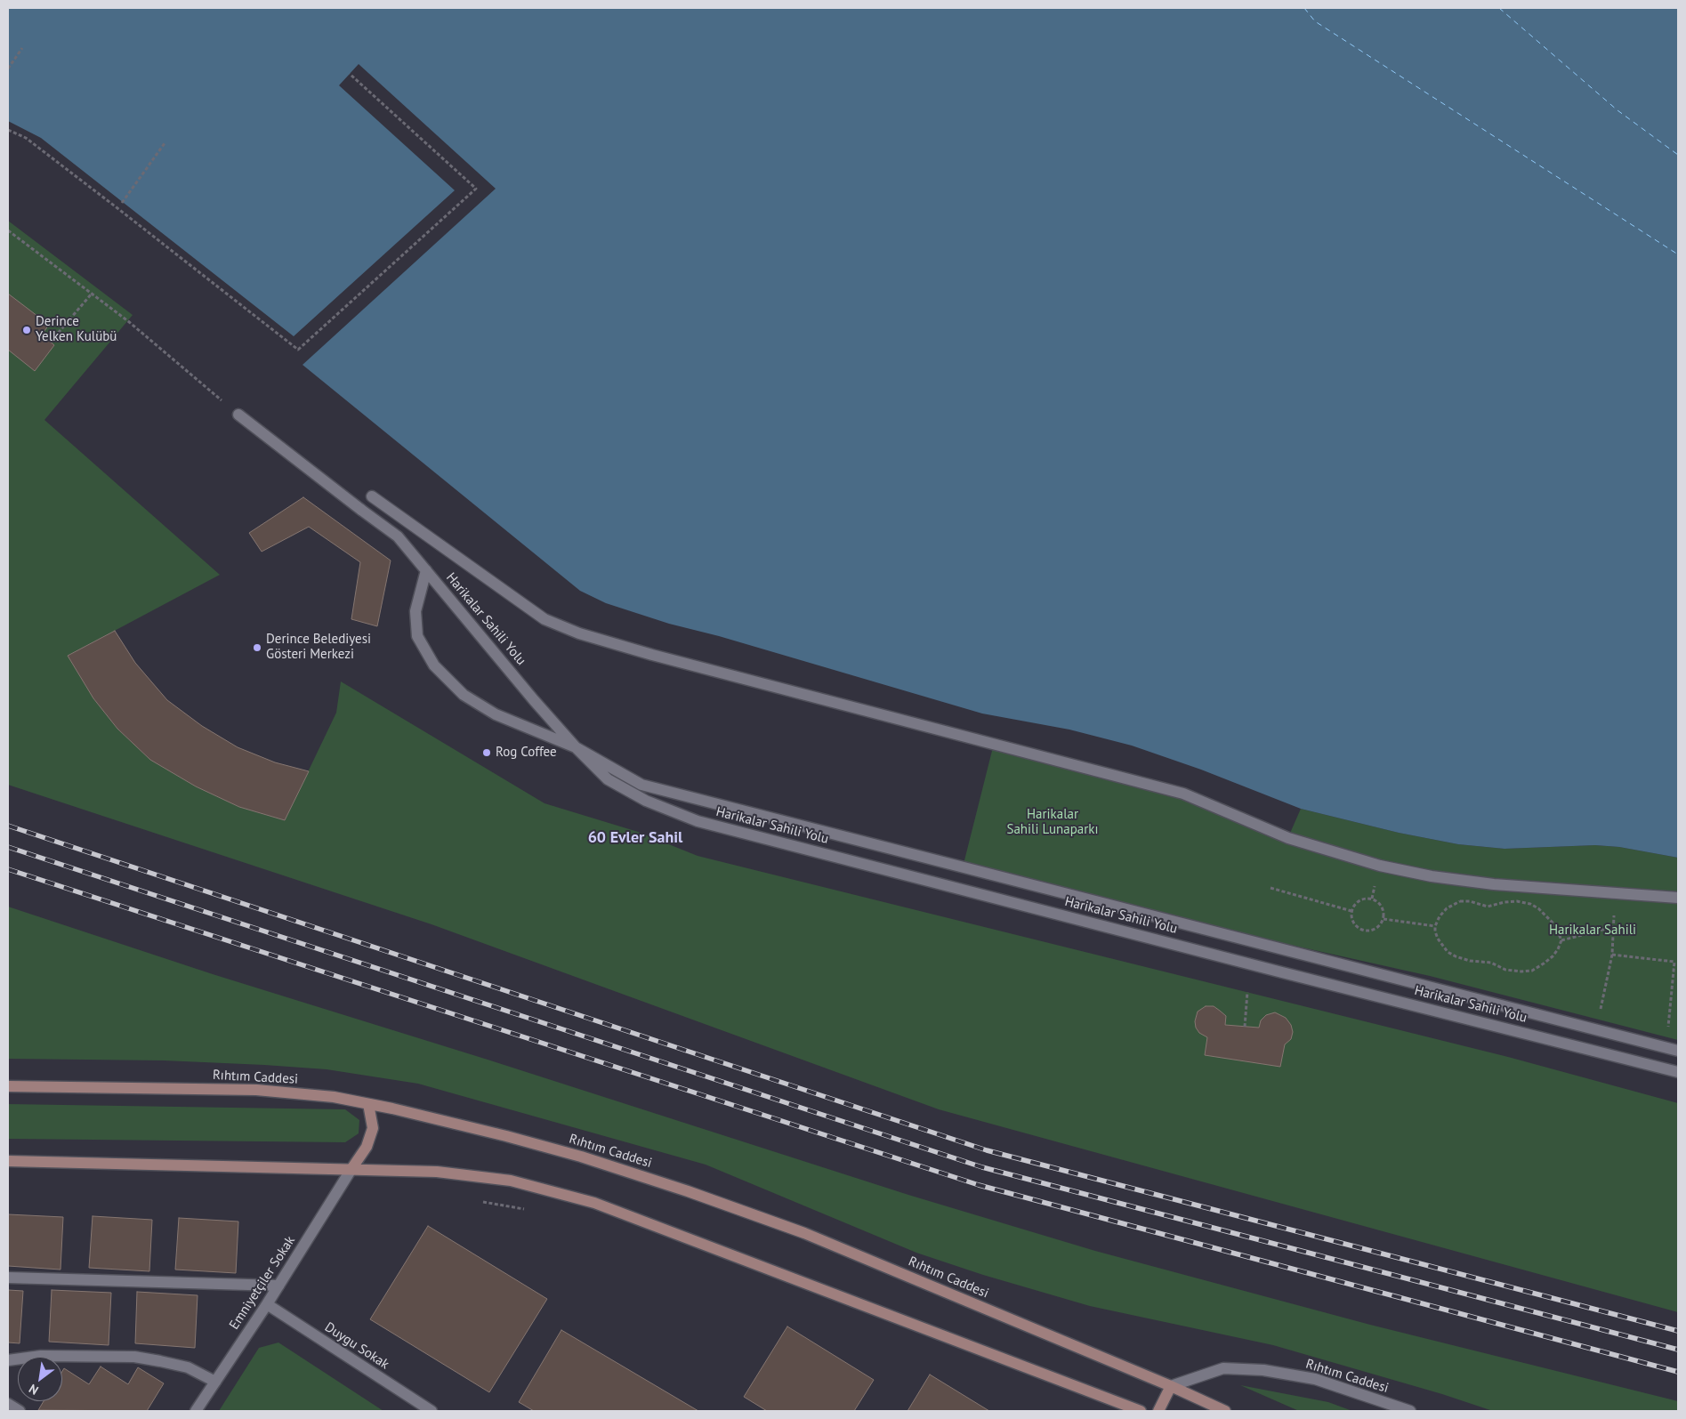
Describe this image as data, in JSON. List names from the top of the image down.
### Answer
{
  "streets": {
    "main road": ["Rıhtım Caddesi"],
    "street": ["Harikalar Sahili Yolu", "Emniyetçiler Sokak", "Duygu Sokak"]
  },
  "crossings": [
    ["Emniyetçiler Sokak", "Duygu Sokak"]
  ],
  "districts": ["60 Evler Sahil"],
  "parks": ["Harikalar Sahili Lunaparkı", "Harikalar Sahili"],
  "places": ["Derince Yelken Kulübü", "Derince Belediyesi Gösteri Merkezi", "Rog Coffee"],
  "north": "bottom left"
}
